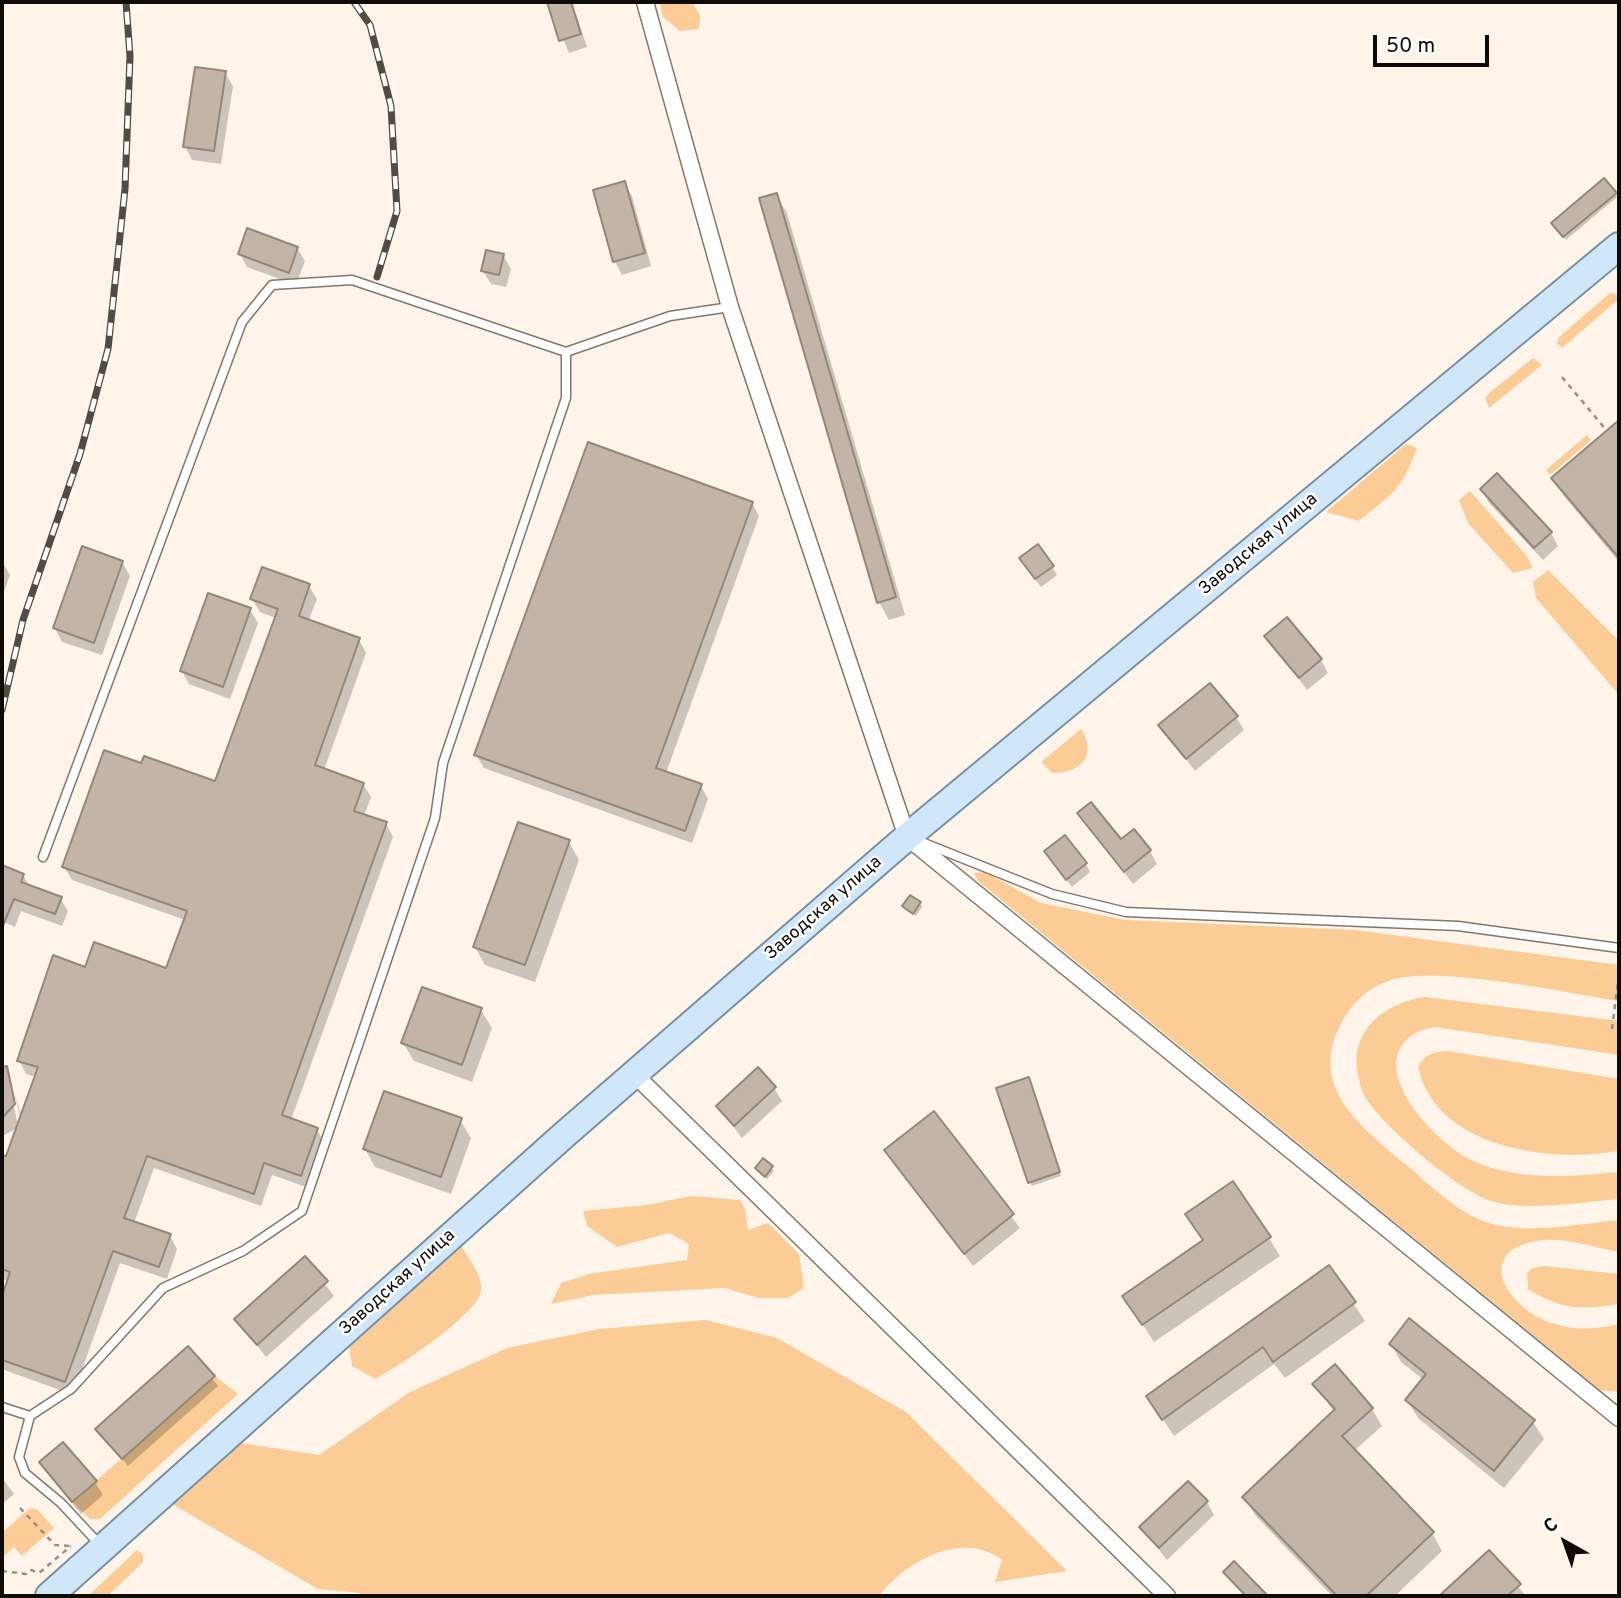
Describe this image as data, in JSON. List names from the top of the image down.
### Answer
{
  "streets": {
    "main road": ["Заводская улица"]
  },
  "scale_bar": "50 m",
  "north": "top left"
}
